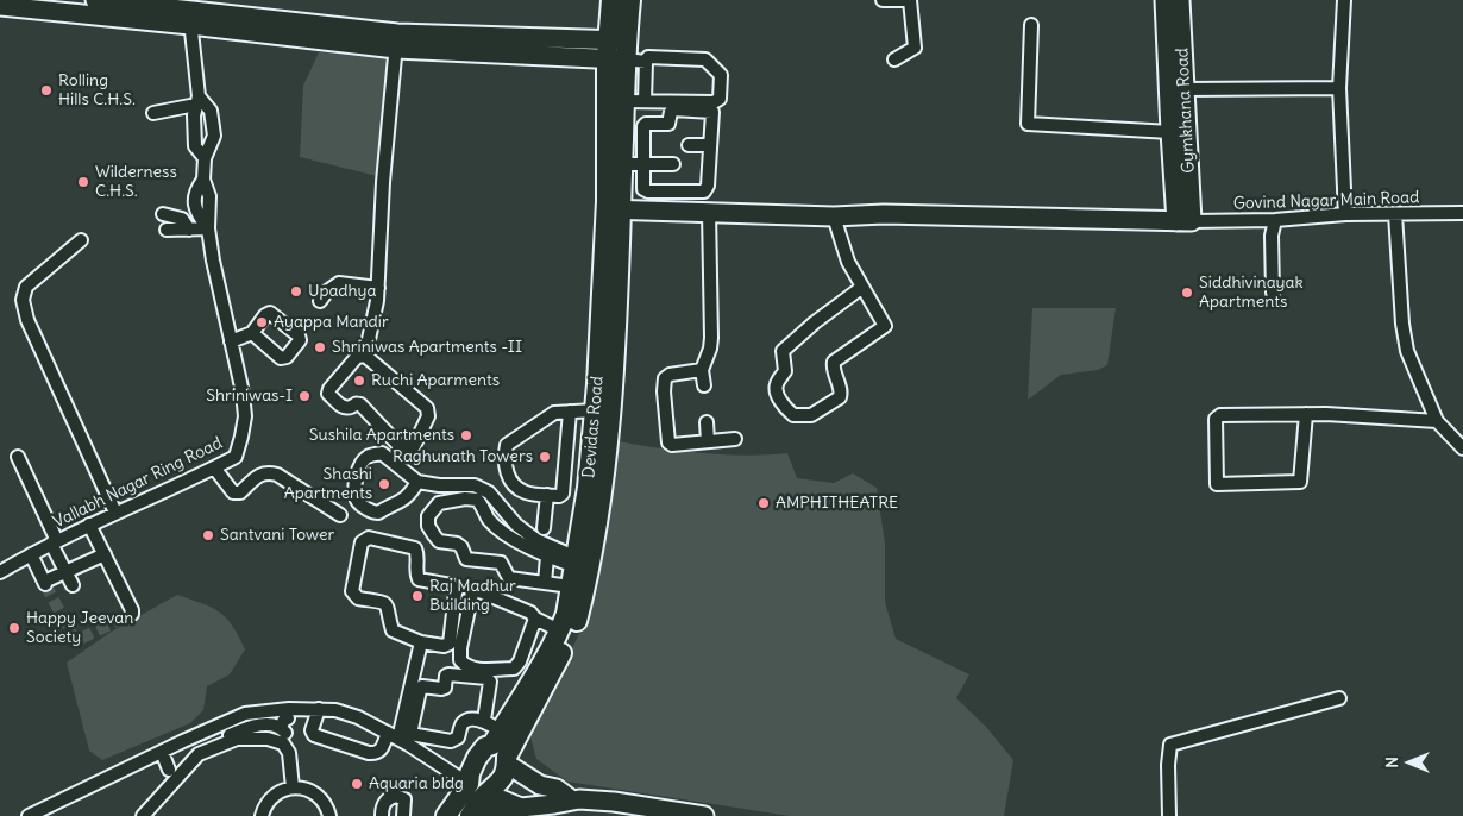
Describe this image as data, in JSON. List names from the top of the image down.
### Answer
{
  "streets": {
    "main road": ["Devidas Road"],
    "street": ["Gymkhana Road", "Govind Nagar Main Road", "Vallabh Nagar Ring Road"]
  },
  "crossings": [
    ["Gymkhana Road", "Govind Nagar Main Road"]
  ],
  "places": [
    "Rolling Hills C.H.S.",
    "Wilderness C.H.S.",
    "Upadhya",
    "Siddhivinayak Apartments",
    "Ayappa Mandir",
    "Shriniwas Apartments -II",
    "Ruchi Aparments",
    "Shriniwas-I",
    "Sushila Apartments",
    "Raghunath Towers",
    "Shashi Apartments",
    "AMPHITHEATRE",
    "Santvani Tower",
    "Raj Madhur Building",
    "Happy Jeevan Society",
    "Aquaria bldg"
  ],
  "north": "left"
}
